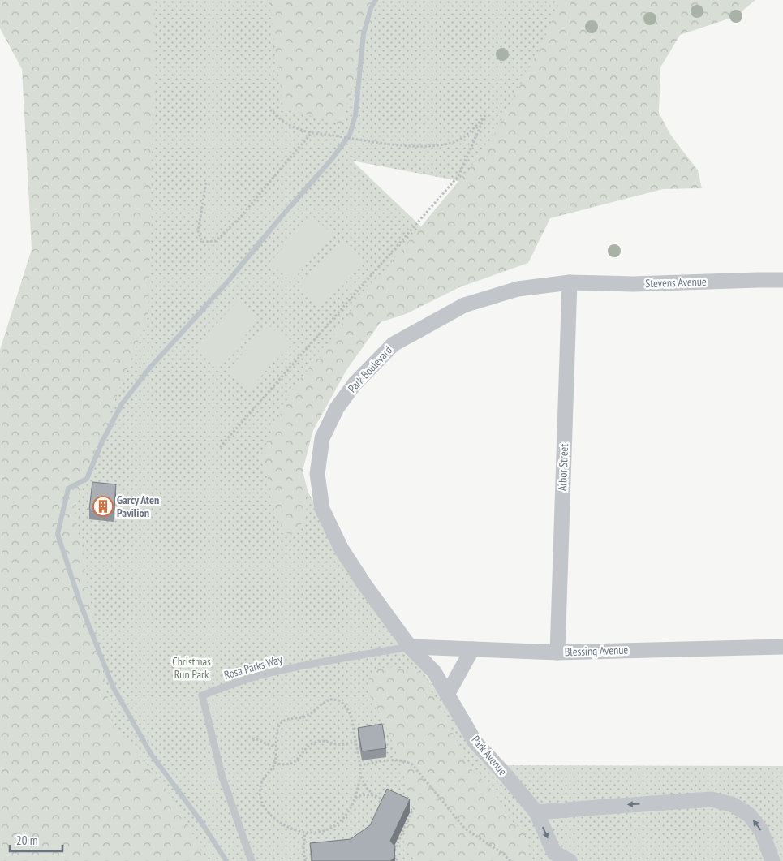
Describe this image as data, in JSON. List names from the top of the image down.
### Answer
{
  "streets": {
    "street": [
      "Stevens Avenue",
      "Park Boulevard",
      "Arbor Street",
      "Blessing Avenue",
      "Park Avenue"
    ],
    "lane": ["Rosa Parks Way"]
  },
  "crossings": [
    ["Stevens Avenue", "Park Boulevard"],
    ["Stevens Avenue", "Arbor Street"],
    ["Park Boulevard", "Arbor Street"],
    ["Park Boulevard", "Blessing Avenue"],
    ["Park Boulevard", "Rosa Parks Way"],
    ["Park Boulevard", "Park Avenue"],
    ["Arbor Street", "Blessing Avenue"],
    ["Blessing Avenue", "Rosa Parks Way"],
    ["Blessing Avenue", "Park Avenue"],
    ["Rosa Parks Way", "Park Avenue"]
  ],
  "parks": ["Christmas Run Park"],
  "places": {
    "building": ["Garcy Aten Pavilion"]
  },
  "scale_bar": "20 m"
}
